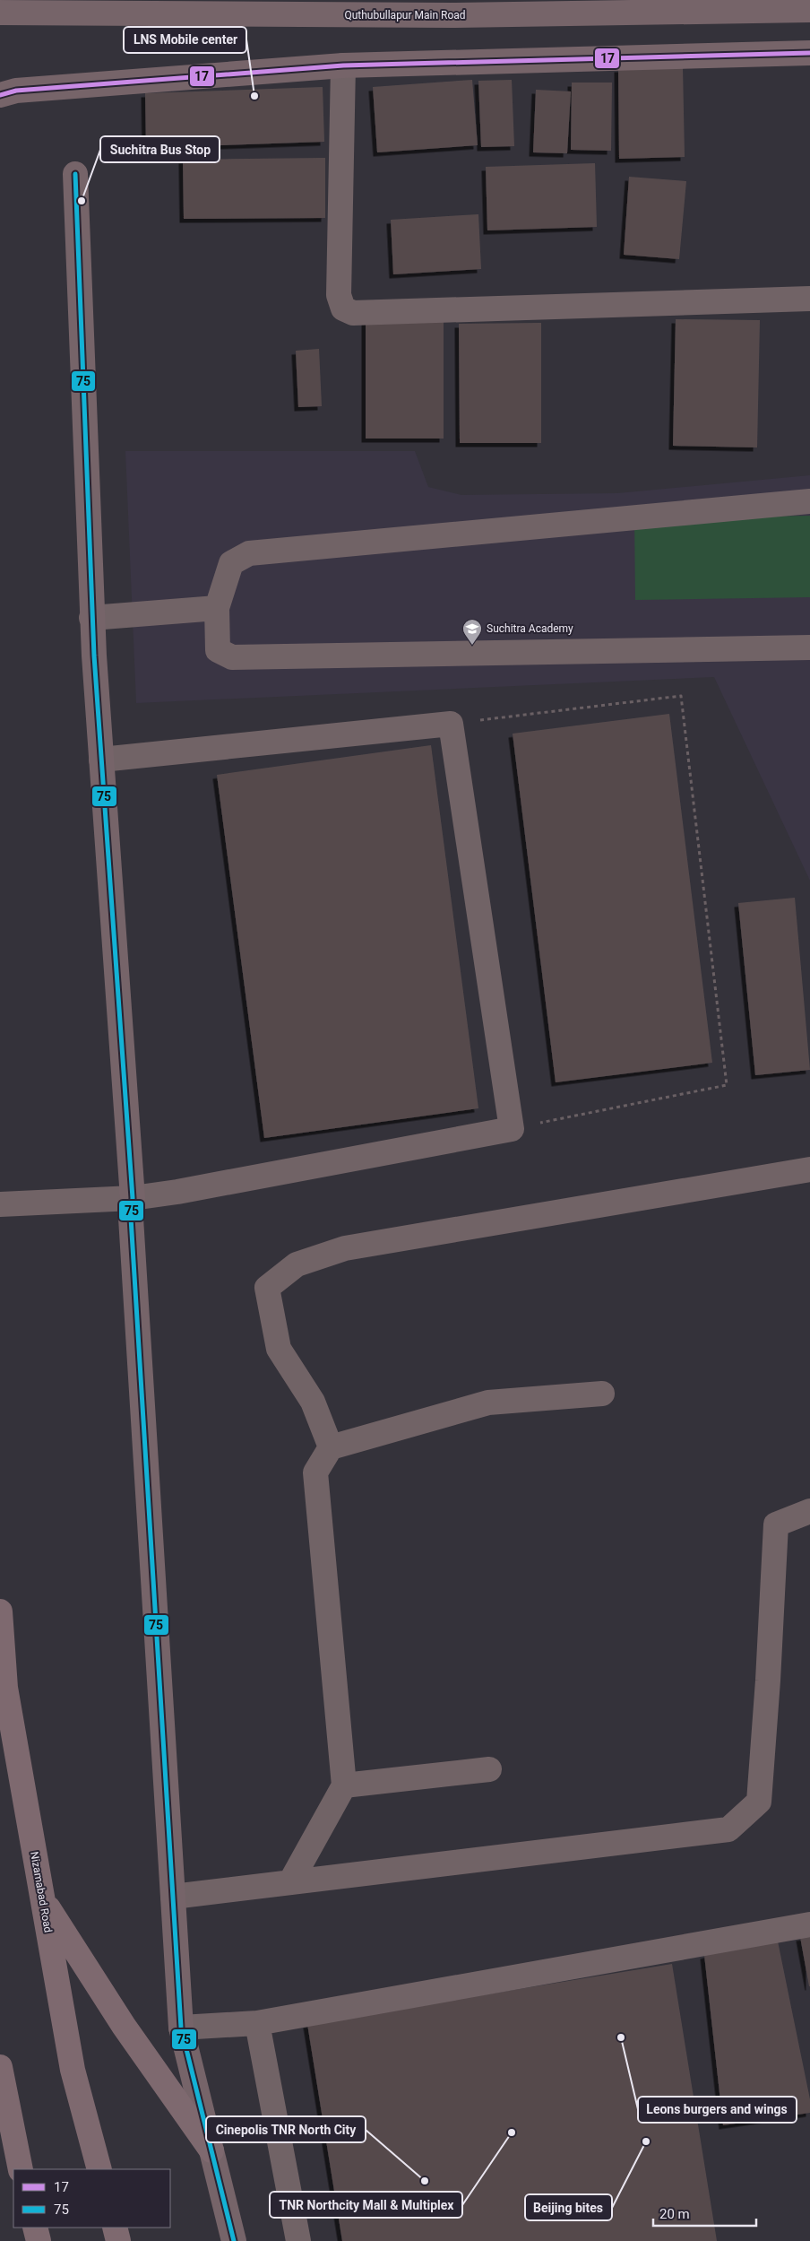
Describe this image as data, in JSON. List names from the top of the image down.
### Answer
{
  "streets": {
    "highway": ["Nizamabad Road"],
    "main road": ["Quthubullapur Main Road"]
  },
  "places": {
    "other": [
      "LNS Mobile center",
      "Suchitra Bus Stop",
      "Leons burgers and wings",
      "TNR Northcity Mall & Multiplex",
      "Beijing bites",
      "Cinepolis TNR North City"
    ],
    "school or university": ["Suchitra Academy"]
  },
  "lines": ["transit line 17", "transit line 75"],
  "legend": ["17", "75"],
  "scale_bar": "20 m"
}
